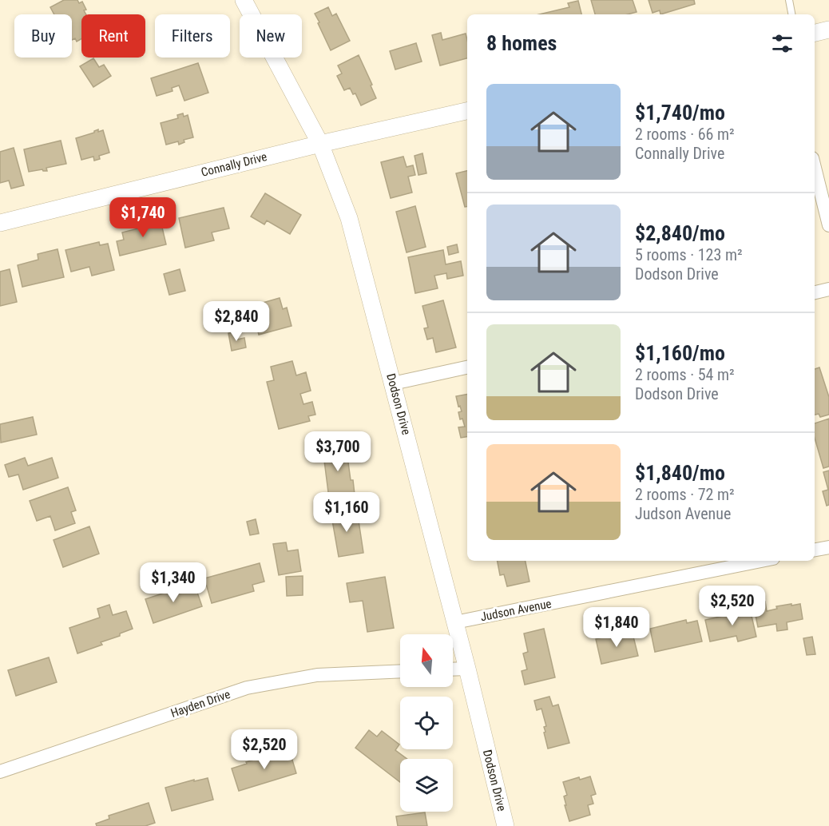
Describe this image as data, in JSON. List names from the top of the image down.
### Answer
{
  "streets": {
    "street": [
      "Connally Drive",
      "Dodson Drive",
      "Judson Avenue",
      "Hayden Drive"
    ]
  },
  "crossings": [
    ["Connally Drive", "Dodson Drive"],
    ["Dodson Drive", "Judson Avenue"]
  ],
  "north": "top",
  "page": {
    "chip": [
      "Buy",
      "Rent",
      "Filters",
      "New"
    ],
    "heading": "8 homes",
    "list": [
      {
        "name": "$1,740/mo",
        "note": "2 rooms · 66 m² · Connally Drive"
      },
      {
        "name": "$2,840/mo",
        "note": "5 rooms · 123 m² · Dodson Drive"
      },
      {
        "name": "$1,160/mo",
        "note": "2 rooms · 54 m² · Dodson Drive"
      },
      {
        "name": "$1,840/mo",
        "note": "2 rooms · 72 m² · Judson Avenue"
      }
    ],
    "price": [
      "$1,740",
      "$2,840",
      "$3,700",
      "$1,160",
      "$1,340",
      "$2,520",
      "$1,840",
      "$2,520"
    ]
  }
}
